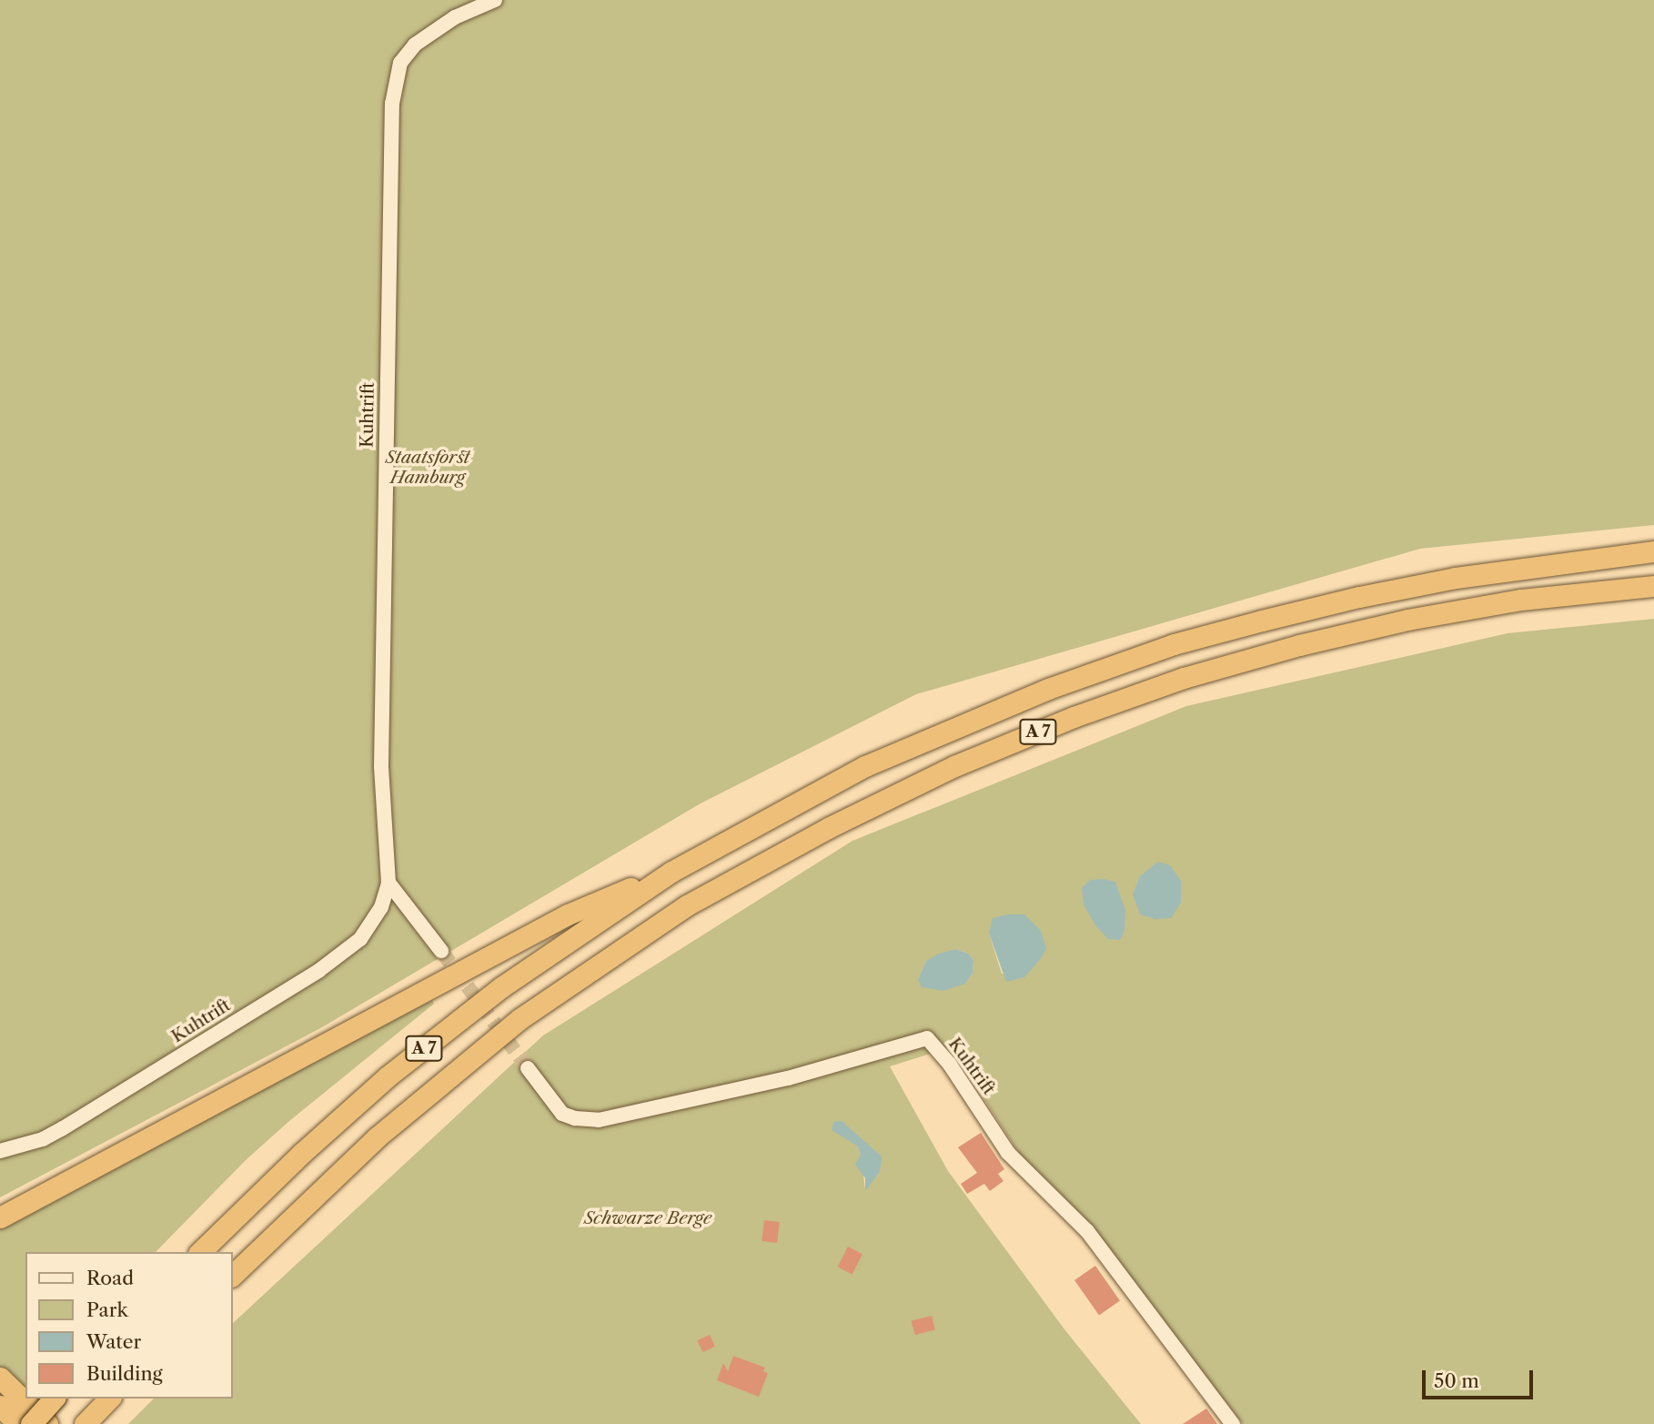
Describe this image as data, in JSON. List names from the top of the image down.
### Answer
{
  "streets": {
    "highway": ["A 7"],
    "street": ["Kuhtrift"]
  },
  "parks": ["Staatsforst Hamburg", "Schwarze Berge"],
  "legend": [
    "Road",
    "Park",
    "Water",
    "Building"
  ],
  "scale_bar": "50 m"
}
